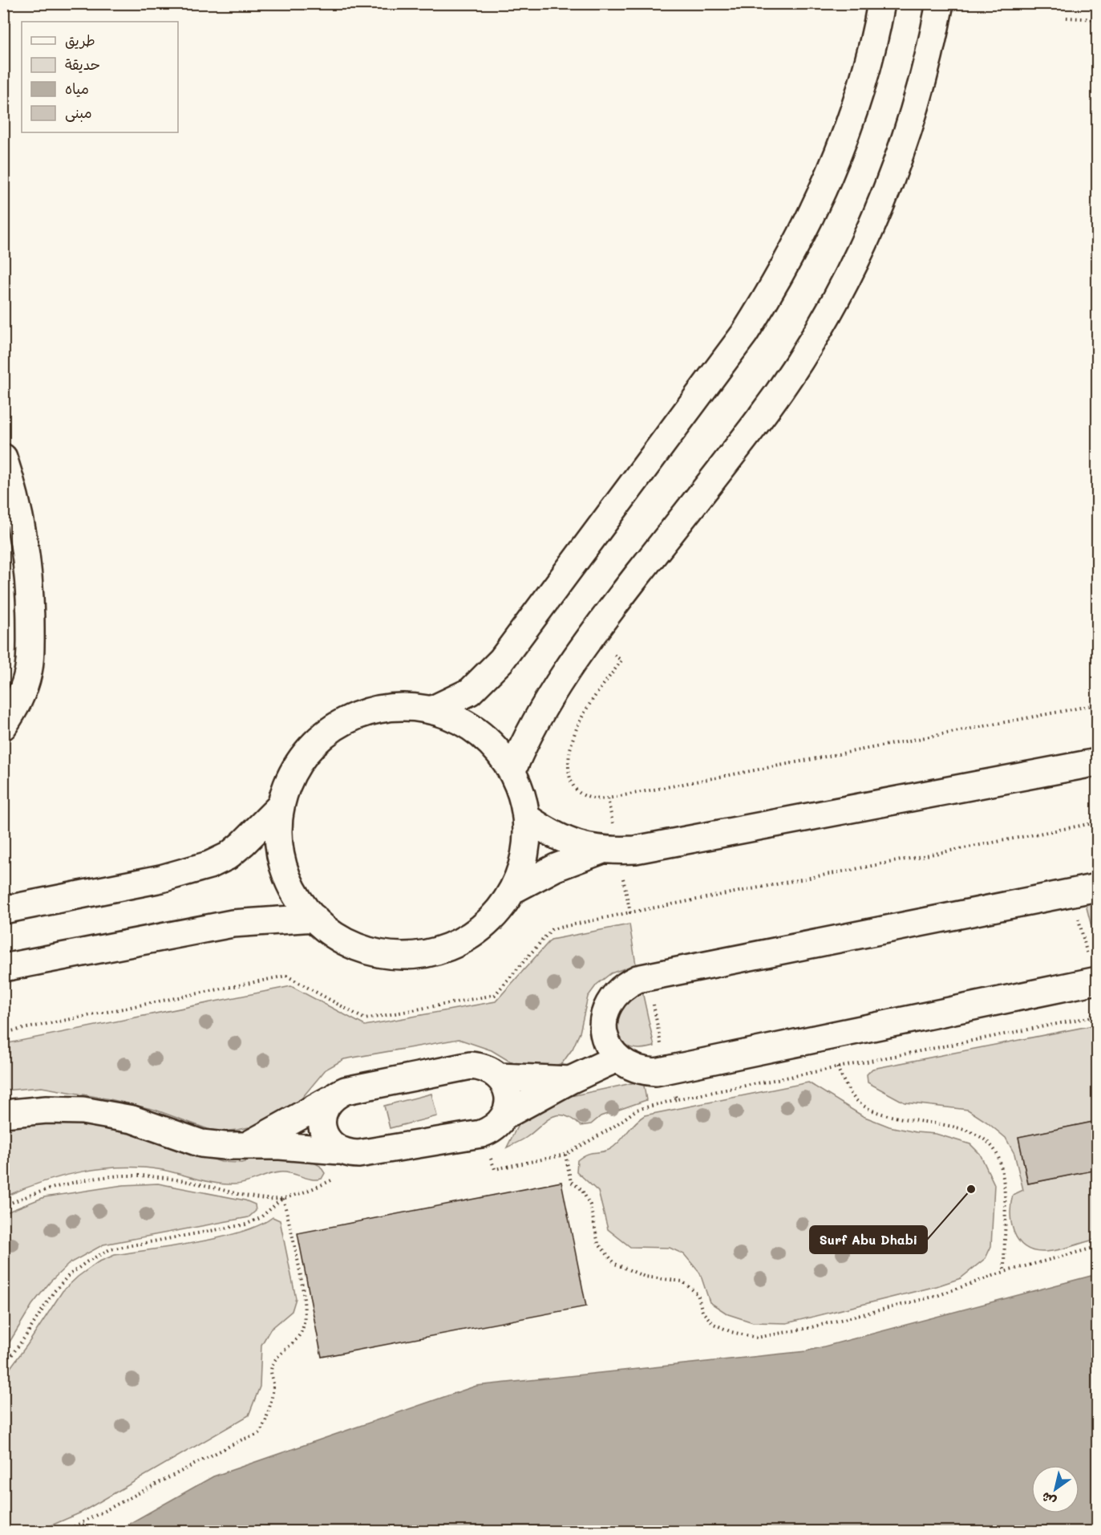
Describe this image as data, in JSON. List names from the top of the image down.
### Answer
{
  "places": ["Surf Abu Dhabi"],
  "legend": [
    "طريق",
    "حديقة",
    "مياه",
    "مبنى"
  ],
  "north": "bottom left"
}
